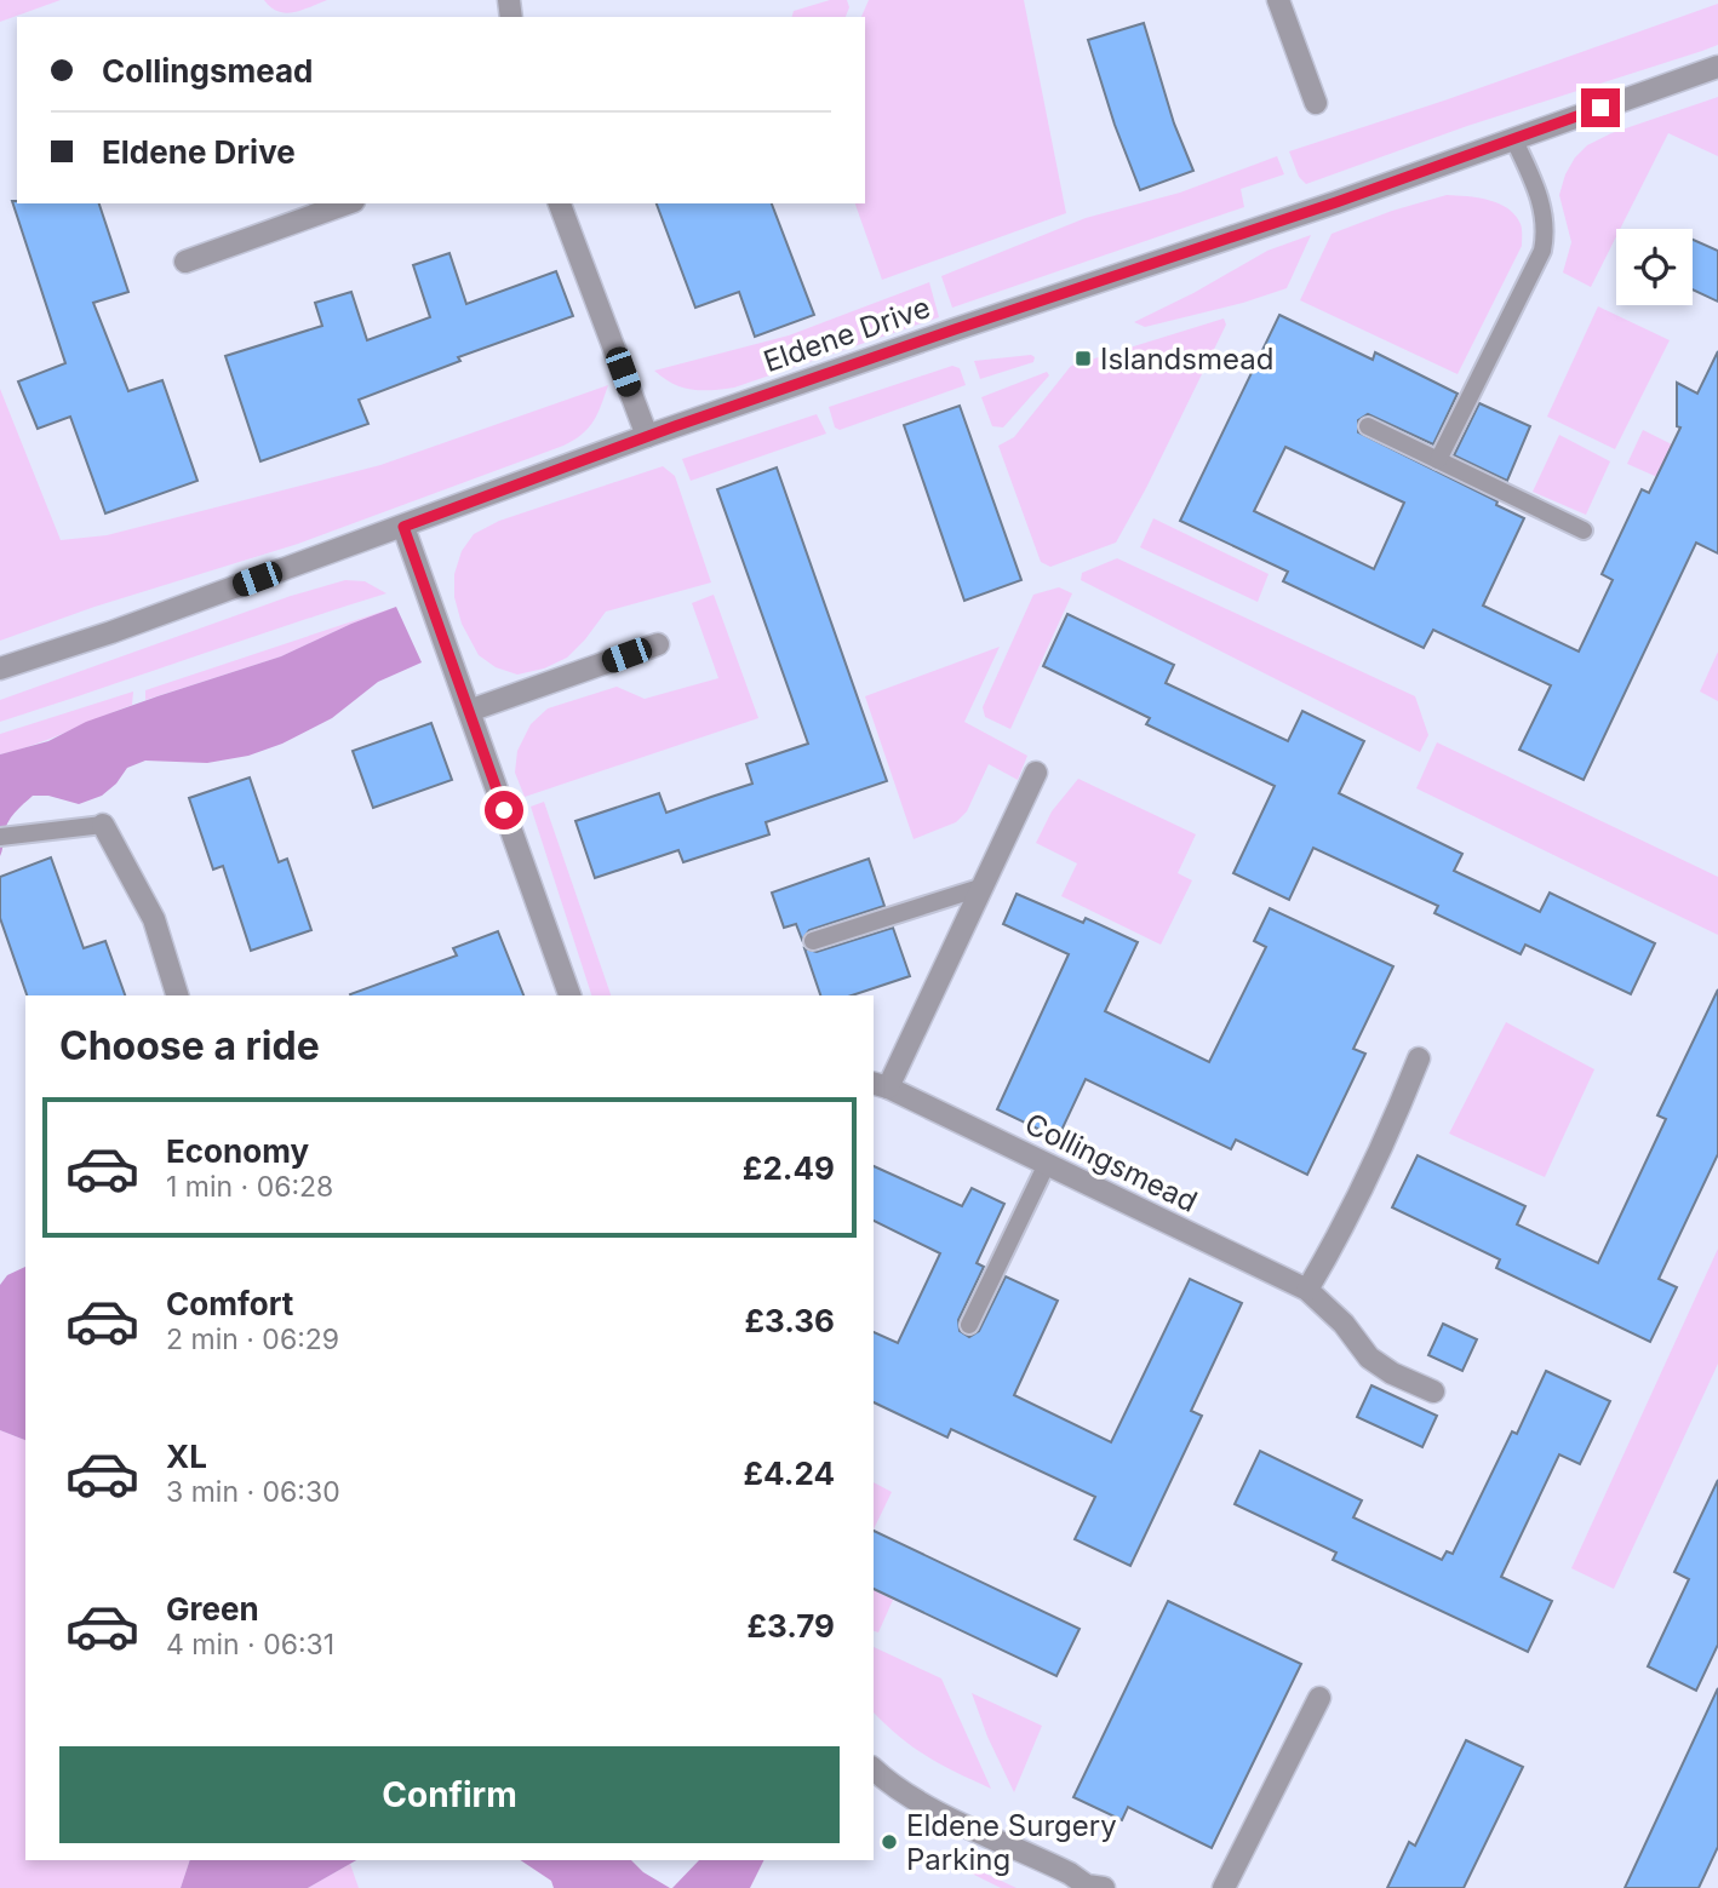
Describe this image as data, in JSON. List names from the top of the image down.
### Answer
{
  "streets": {
    "street": ["Eldene Drive", "Collingsmead"]
  },
  "places": {
    "transit": ["Islandsmead"],
    "other": ["Eldene Surgery Parking"]
  },
  "page": {
    "banner": ["Collingsmead", "Eldene Drive"],
    "heading": "Choose a ride",
    "list": [
      {
        "name": "Economy",
        "note": "1 min · 06:28",
        "value": "£2.49"
      },
      {
        "name": "Comfort",
        "note": "2 min · 06:29",
        "value": "£3.36"
      },
      {
        "name": "XL",
        "note": "3 min · 06:30",
        "value": "£4.24"
      },
      {
        "name": "Green",
        "note": "4 min · 06:31",
        "value": "£3.79"
      }
    ],
    "buttons": "Confirm"
  }
}
